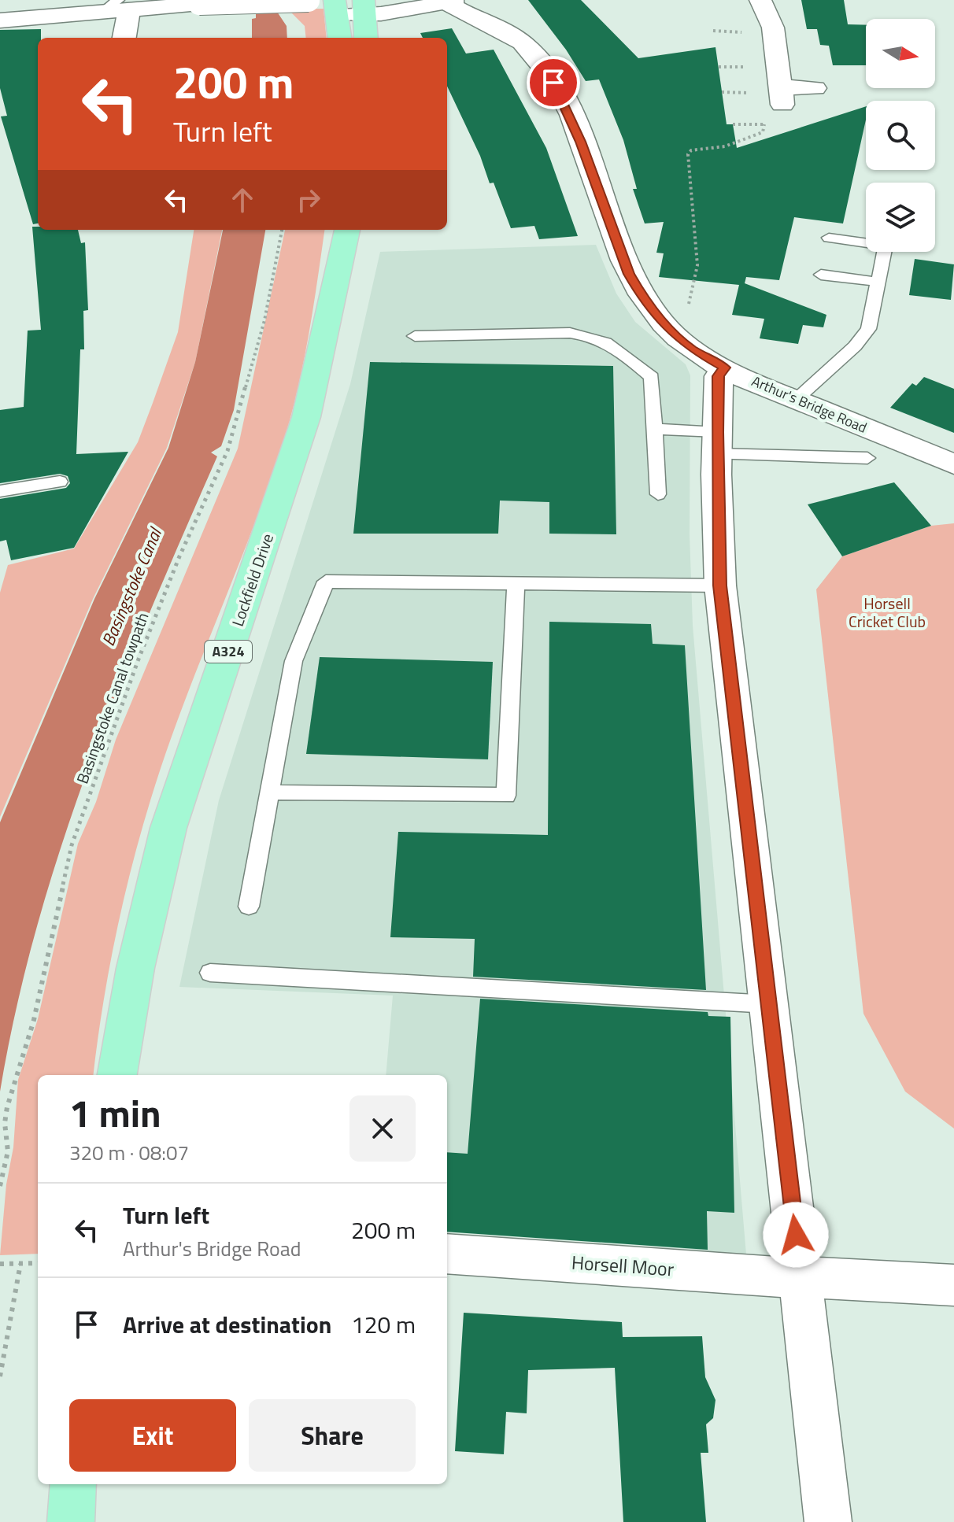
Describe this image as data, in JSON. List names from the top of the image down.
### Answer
{
  "streets": {
    "main road": ["Lockfield Drive", "A324"],
    "street": ["Arthur's Bridge Road", "Horsell Moor"],
    "path": ["Basingstoke Canal towpath"]
  },
  "water": ["Basingstoke Canal"],
  "parks": ["Horsell Cricket Club"],
  "north": "right",
  "page": {
    "turn": ["200 m", "Turn left"],
    "heading": ["1 min", "320 m · 08:07"],
    "list": [
      {
        "name": "Turn left",
        "note": "Arthur's Bridge Road",
        "value": "200 m"
      },
      {
        "name": "Arrive at destination",
        "value": "120 m"
      }
    ],
    "buttons": ["Exit", "Share"]
  }
}
